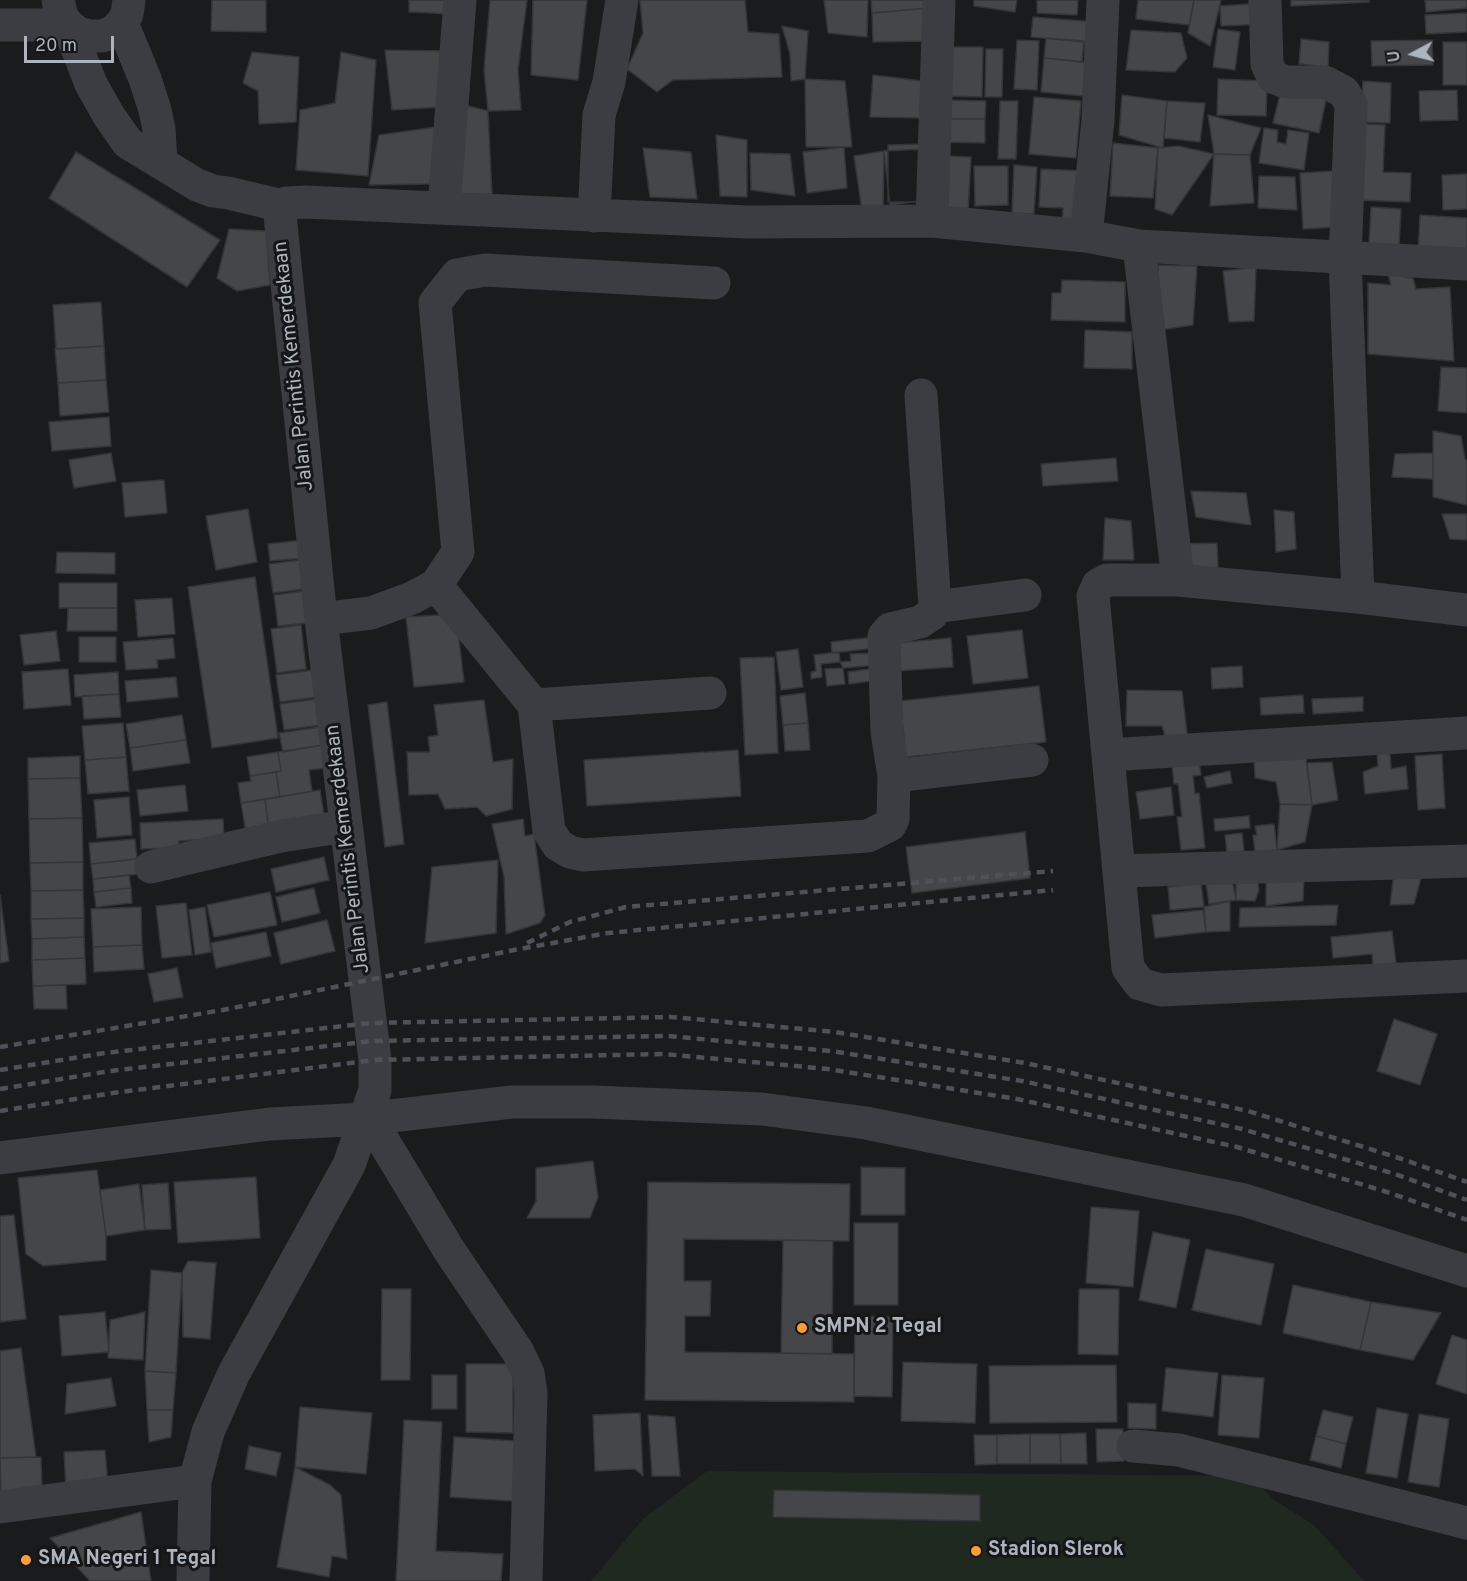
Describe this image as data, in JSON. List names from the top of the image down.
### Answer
{
  "streets": {
    "street": ["Jalan Perintis Kemerdekaan"]
  },
  "places": ["SMPN 2 Tegal", "Stadion Slerok", "SMA Negeri 1 Tegal"],
  "scale_bar": "20 m",
  "north": "left"
}
